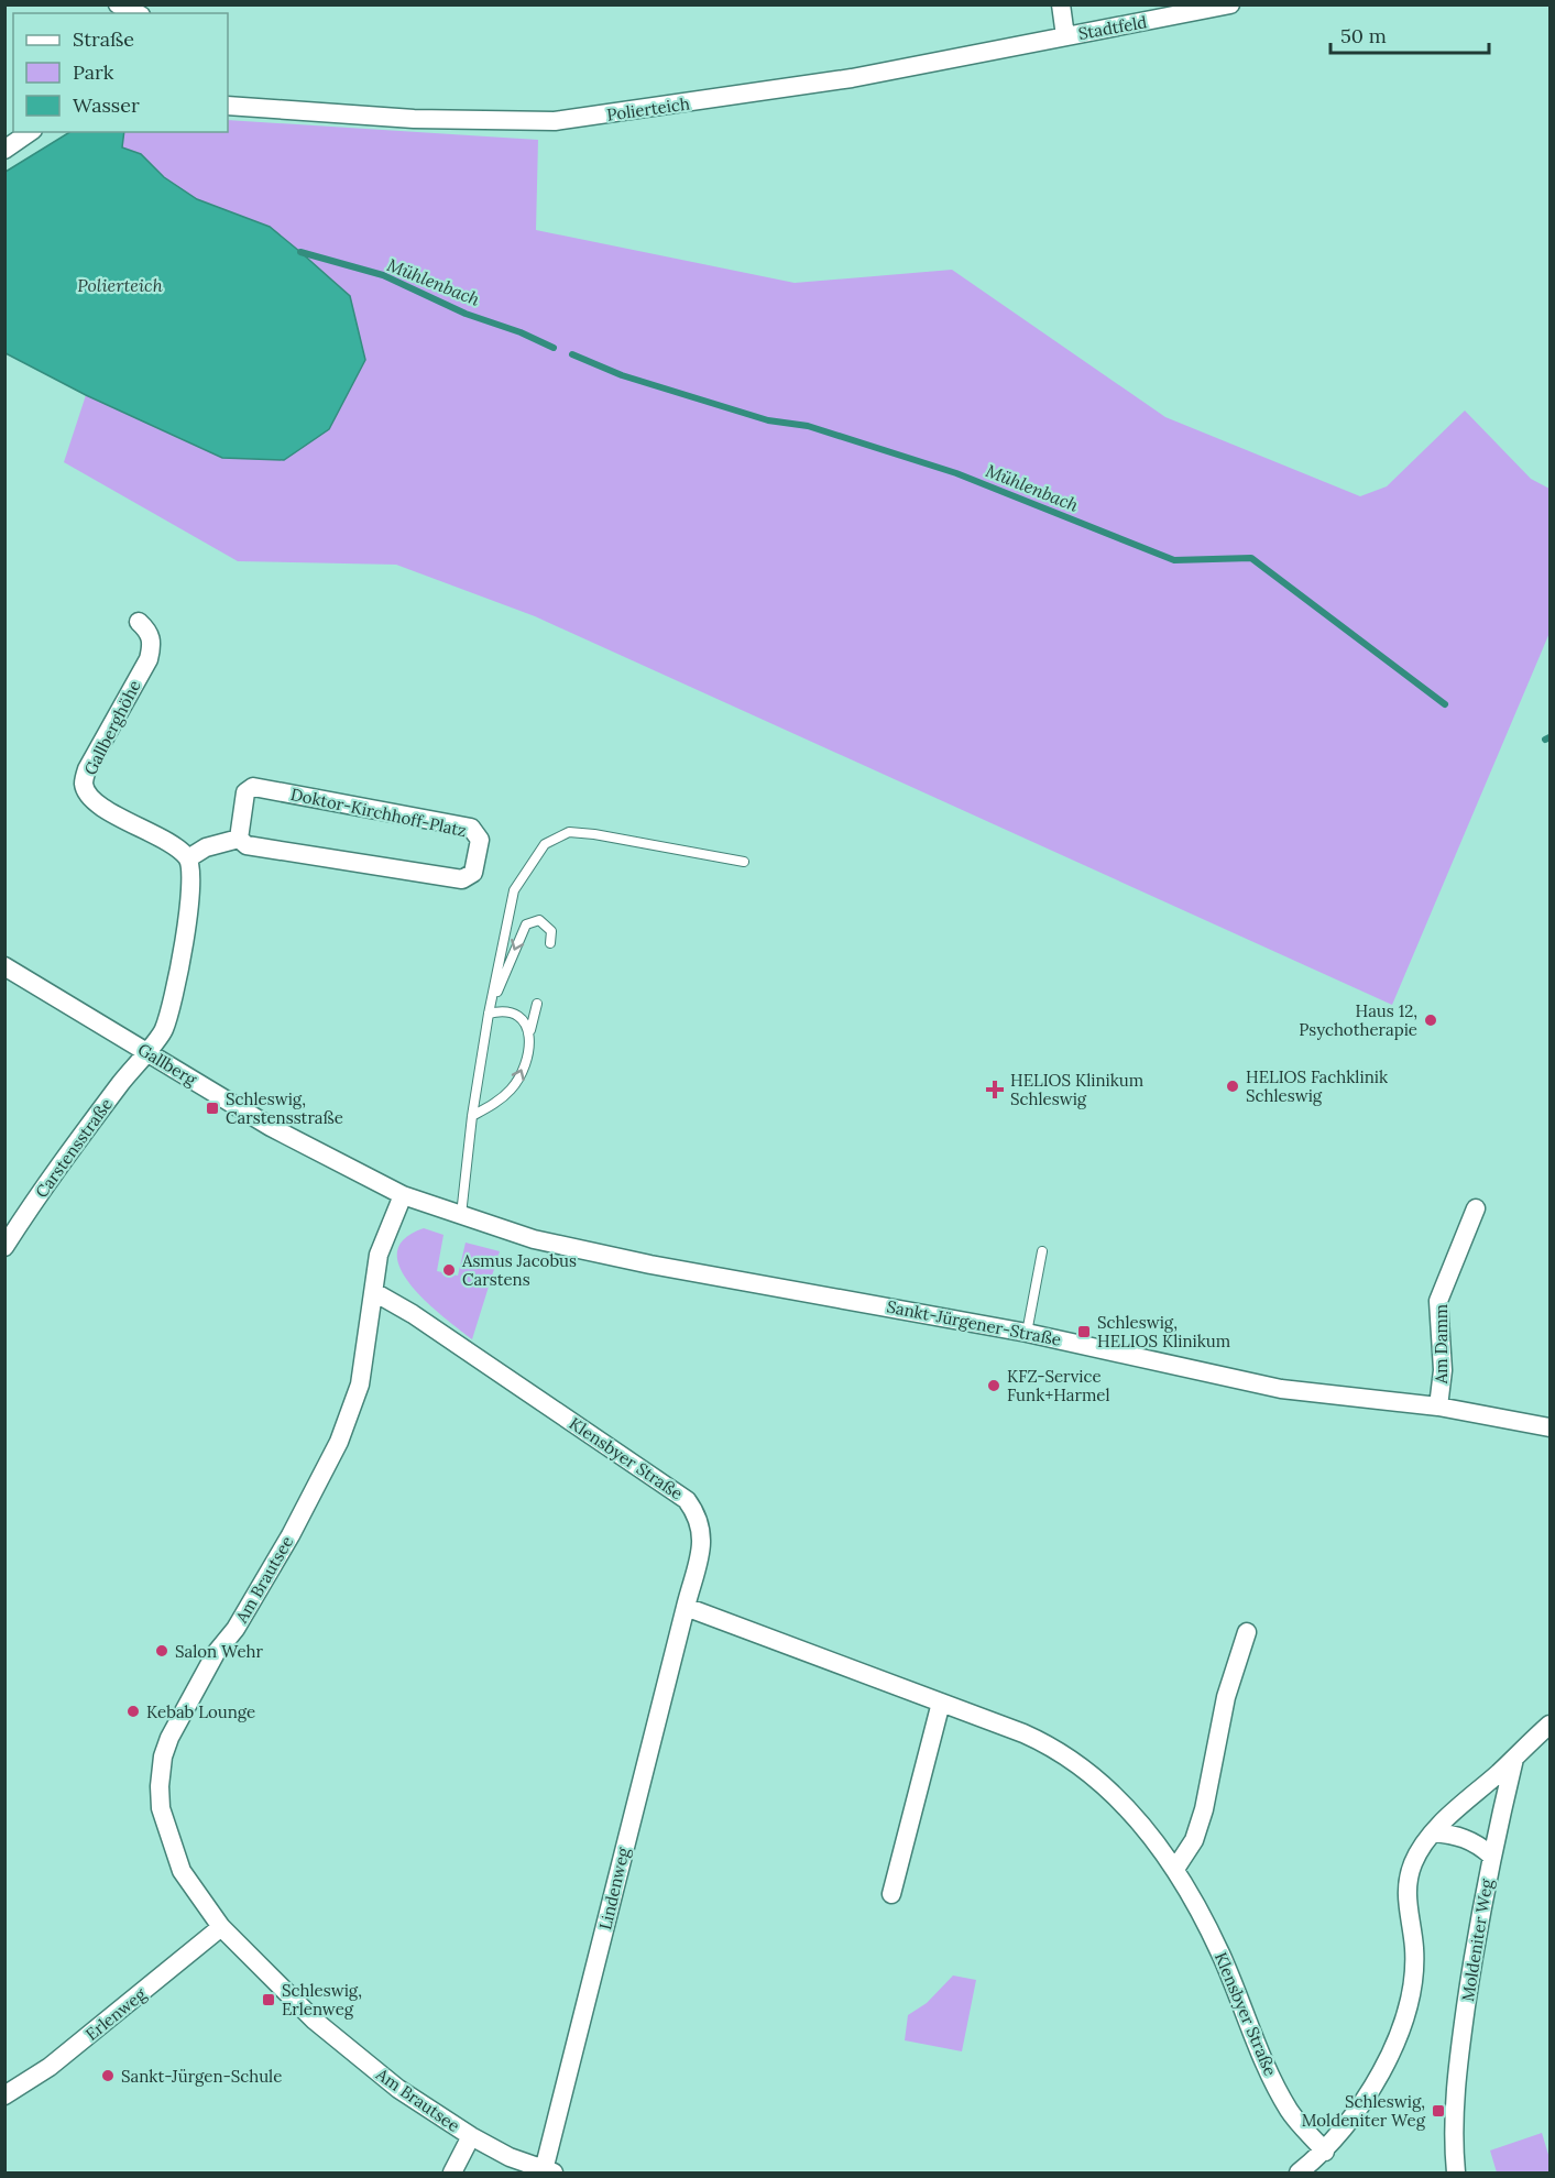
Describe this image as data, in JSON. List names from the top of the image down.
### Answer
{
  "streets": {
    "street": [
      "Stadtfeld",
      "Polierteich",
      "Gallberghöhe",
      "Doktor-Kirchhoff-Platz",
      "Gallberg",
      "Carstensstraße",
      "Sankt-Jürgener-Straße",
      "Am Damm",
      "Klensbyer Straße",
      "Am Brautsee",
      "Lindenweg",
      "Moldeniter Weg",
      "Erlenweg"
    ]
  },
  "crossings": [
    ["Stadtfeld", "Polierteich"],
    ["Gallberg", "Carstensstraße"],
    ["Gallberg", "Sankt-Jürgener-Straße"],
    ["Gallberg", "Am Brautsee"],
    ["Sankt-Jürgener-Straße", "Am Damm"],
    ["Sankt-Jürgener-Straße", "Am Brautsee"],
    ["Klensbyer Straße", "Am Brautsee"],
    ["Klensbyer Straße", "Lindenweg"],
    ["Am Brautsee", "Lindenweg"],
    ["Am Brautsee", "Erlenweg"]
  ],
  "water": ["Mühlenbach", "Polierteich"],
  "places": {
    "other": [
      "Haus 12, Psychotherapie",
      "HELIOS Fachklinik Schleswig",
      "Asmus Jacobus Carstens",
      "KFZ-Service Funk+Harmel",
      "Salon Wehr",
      "Kebab Lounge",
      "Sankt-Jürgen-Schule"
    ],
    "health": ["HELIOS Klinikum Schleswig"],
    "transit": [
      "Schleswig, Carstensstraße",
      "Schleswig, HELIOS Klinikum",
      "Schleswig, Erlenweg",
      "Schleswig, Moldeniter Weg"
    ]
  },
  "legend": ["Straße", "Park", "Wasser"],
  "scale_bar": "50 m"
}
